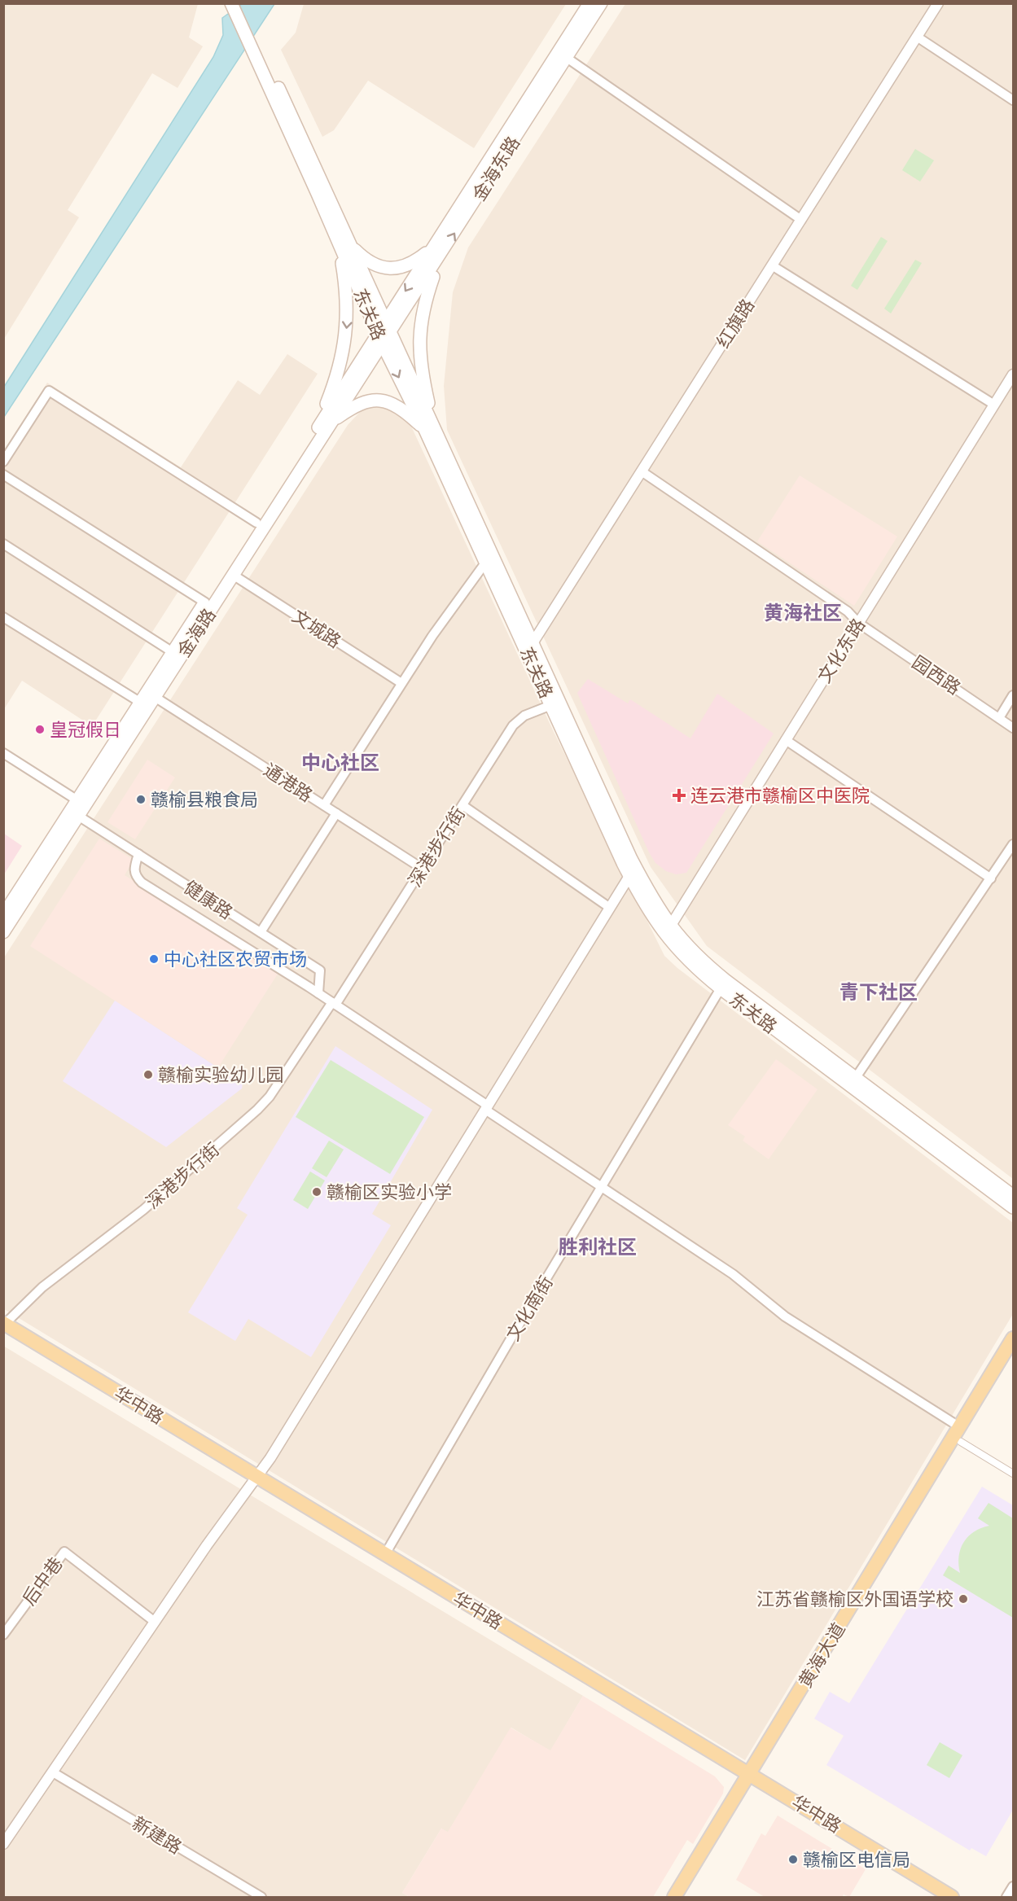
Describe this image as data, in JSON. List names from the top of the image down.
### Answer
{
  "streets": {
    "main road": [
      "金海东路",
      "东关路",
      "金海路",
      "华中路",
      "黄海大道"
    ],
    "street": [
      "红旗路",
      "文城路",
      "文化东路",
      "园西路",
      "通港路",
      "深港步行街",
      "健康路",
      "文化南街",
      "后中巷",
      "新建路"
    ]
  },
  "crossings": [
    ["金海东路", "东关路"],
    ["金海东路", "金海路"],
    ["东关路", "红旗路"],
    ["东关路", "金海路"],
    ["东关路", "文化东路"],
    ["东关路", "深港步行街"],
    ["东关路", "文化南街"],
    ["红旗路", "园西路"],
    ["文城路", "金海路"],
    ["金海路", "通港路"],
    ["金海路", "健康路"],
    ["文化东路", "园西路"],
    ["通港路", "深港步行街"],
    ["深港步行街", "华中路"],
    ["文化南街", "华中路"],
    ["华中路", "黄海大道"]
  ],
  "districts": [
    "黄海社区",
    "中心社区",
    "青下社区",
    "胜利社区"
  ],
  "places": {
    "other": [
      "皇冠假日",
      "赣榆县粮食局",
      "中心社区农贸市场",
      "赣榆实验幼儿园",
      "赣榆区实验小学",
      "江苏省赣榆区外国语学校",
      "赣榆区电信局"
    ],
    "health": ["连云港市赣榆区中医院"]
  }
}
